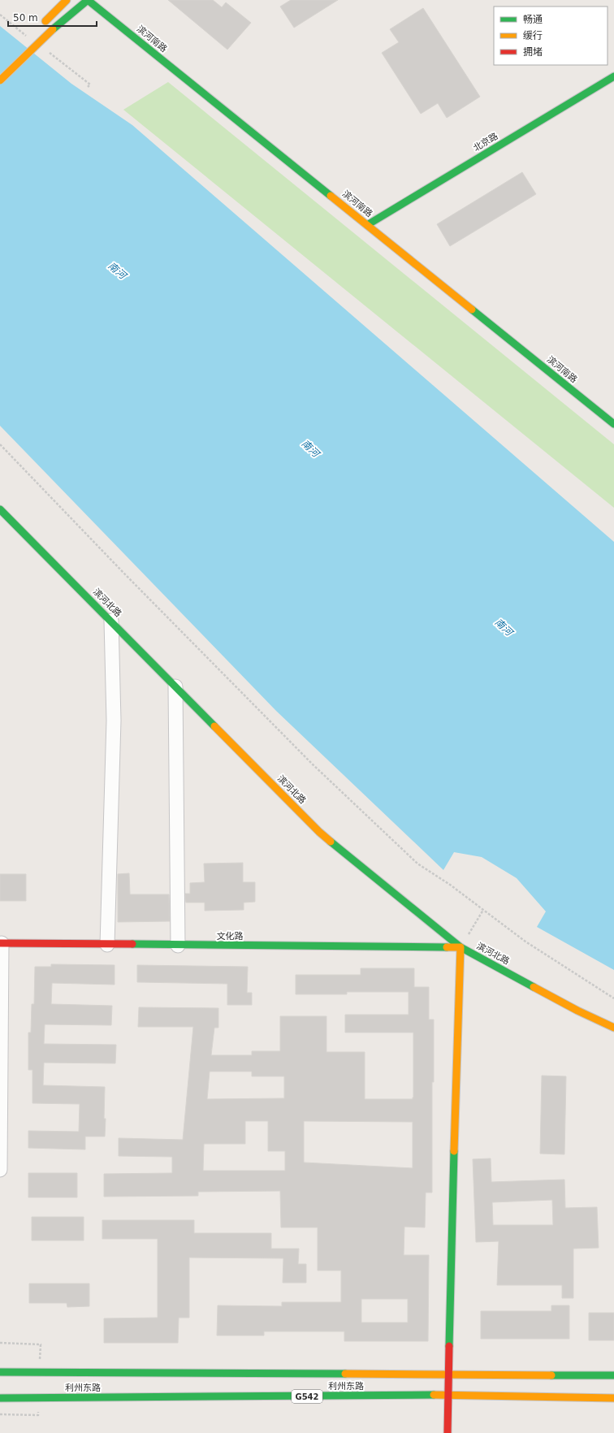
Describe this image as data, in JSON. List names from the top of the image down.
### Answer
{
  "streets": {
    "main road": [
      "滨河南路",
      "北京路",
      "滨河北路",
      "文化路",
      "利州东路",
      "G542"
    ]
  },
  "crossings": [
    ["滨河南路", "北京路"],
    ["滨河北路", "文化路"]
  ],
  "water": ["南河"],
  "legend": ["畅通", "缓行", "拥堵"],
  "scale_bar": "50 m"
}
